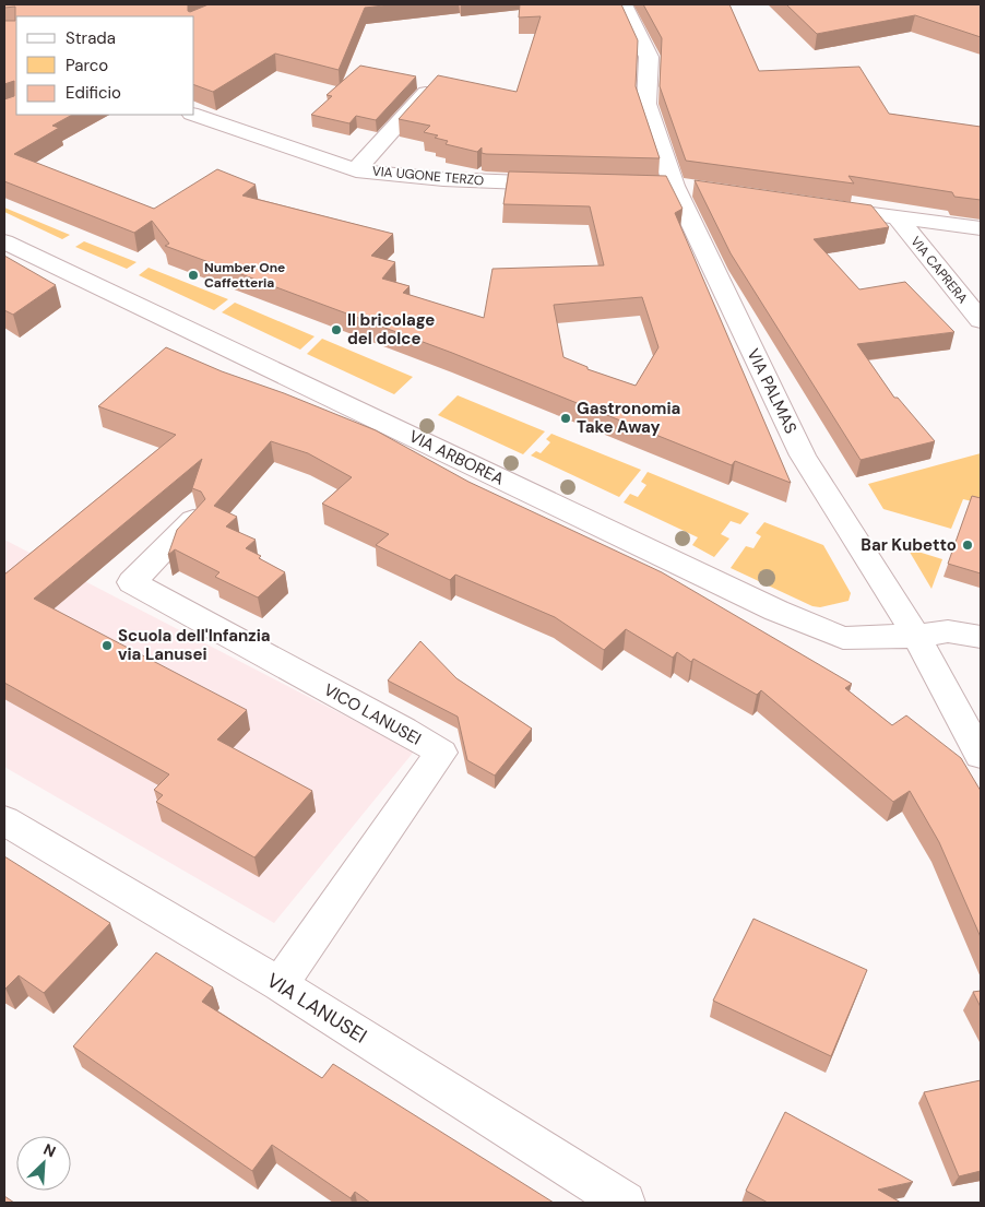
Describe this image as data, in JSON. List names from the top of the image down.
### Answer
{
  "streets": {
    "street": [
      "VIA UGONE TERZO",
      "VIA CAPRERA",
      "VIA PALMAS",
      "VIA ARBOREA",
      "VICO LANUSEI",
      "VIA LANUSEI"
    ]
  },
  "crossings": [
    ["VIA PALMAS", "VIA ARBOREA"],
    ["VICO LANUSEI", "VIA LANUSEI"]
  ],
  "places": [
    "Number One Caffetteria",
    "Il bricolage del dolce",
    "Gastronomia Take Away",
    "Bar Kubetto",
    "Scuola dell'Infanzia via Lanusei"
  ],
  "legend": ["Strada", "Parco", "Edificio"],
  "north": "top right"
}
